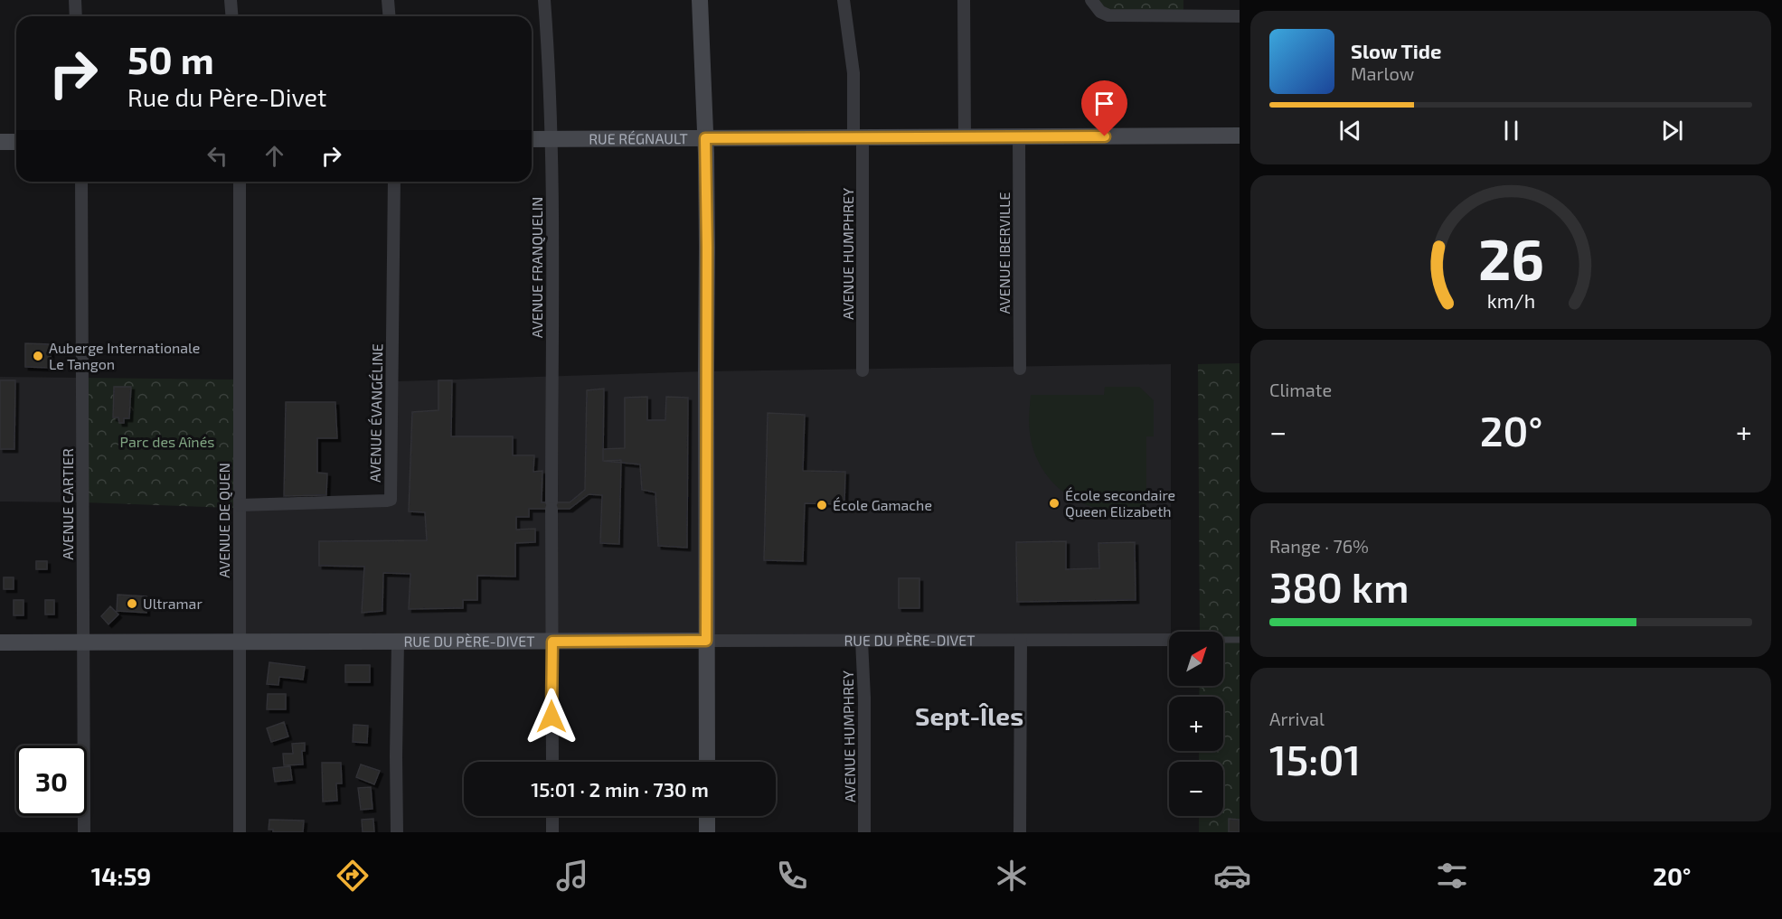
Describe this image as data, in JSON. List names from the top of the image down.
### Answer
{
  "streets": {
    "street": [
      "RUE RÉGNAULT",
      "AVENUE IBERVILLE",
      "AVENUE HUMPHREY",
      "AVENUE FRANQUELIN",
      "AVENUE ÉVANGÉLINE",
      "AVENUE CARTIER",
      "AVENUE DE QUEN",
      "RUE DU PÈRE-DIVET"
    ]
  },
  "crossings": [
    ["RUE RÉGNAULT", "AVENUE IBERVILLE"],
    ["RUE RÉGNAULT", "AVENUE HUMPHREY"],
    ["RUE RÉGNAULT", "AVENUE FRANQUELIN"],
    ["AVENUE HUMPHREY", "RUE DU PÈRE-DIVET"],
    ["AVENUE FRANQUELIN", "RUE DU PÈRE-DIVET"],
    ["AVENUE ÉVANGÉLINE", "AVENUE DE QUEN"],
    ["AVENUE CARTIER", "RUE DU PÈRE-DIVET"],
    ["AVENUE DE QUEN", "RUE DU PÈRE-DIVET"]
  ],
  "districts": ["Sept-Îles"],
  "parks": ["Parc des Aînés"],
  "places": [
    "Auberge Internationale Le Tangon",
    "École secondaire Queen Elizabeth",
    "École Gamache",
    "Ultramar"
  ],
  "north": "top right",
  "page": {
    "turn": ["50 m", "Rue du Père-Divet"],
    "song": ["Slow Tide", "Marlow"],
    "tile": [
      "Climate",
      ["Range · 76%", "380 km"],
      ["Arrival", "15:01"]
    ],
    "heat": ["−", "20°", "+"],
    "map_buttons": ["+", "−"],
    "limit": "30",
    "trip": "15:01 · 2 min · 730 m",
    "tabs": ["14:59", "20°"],
    "gauge": ["26", "km/h"]
  }
}
